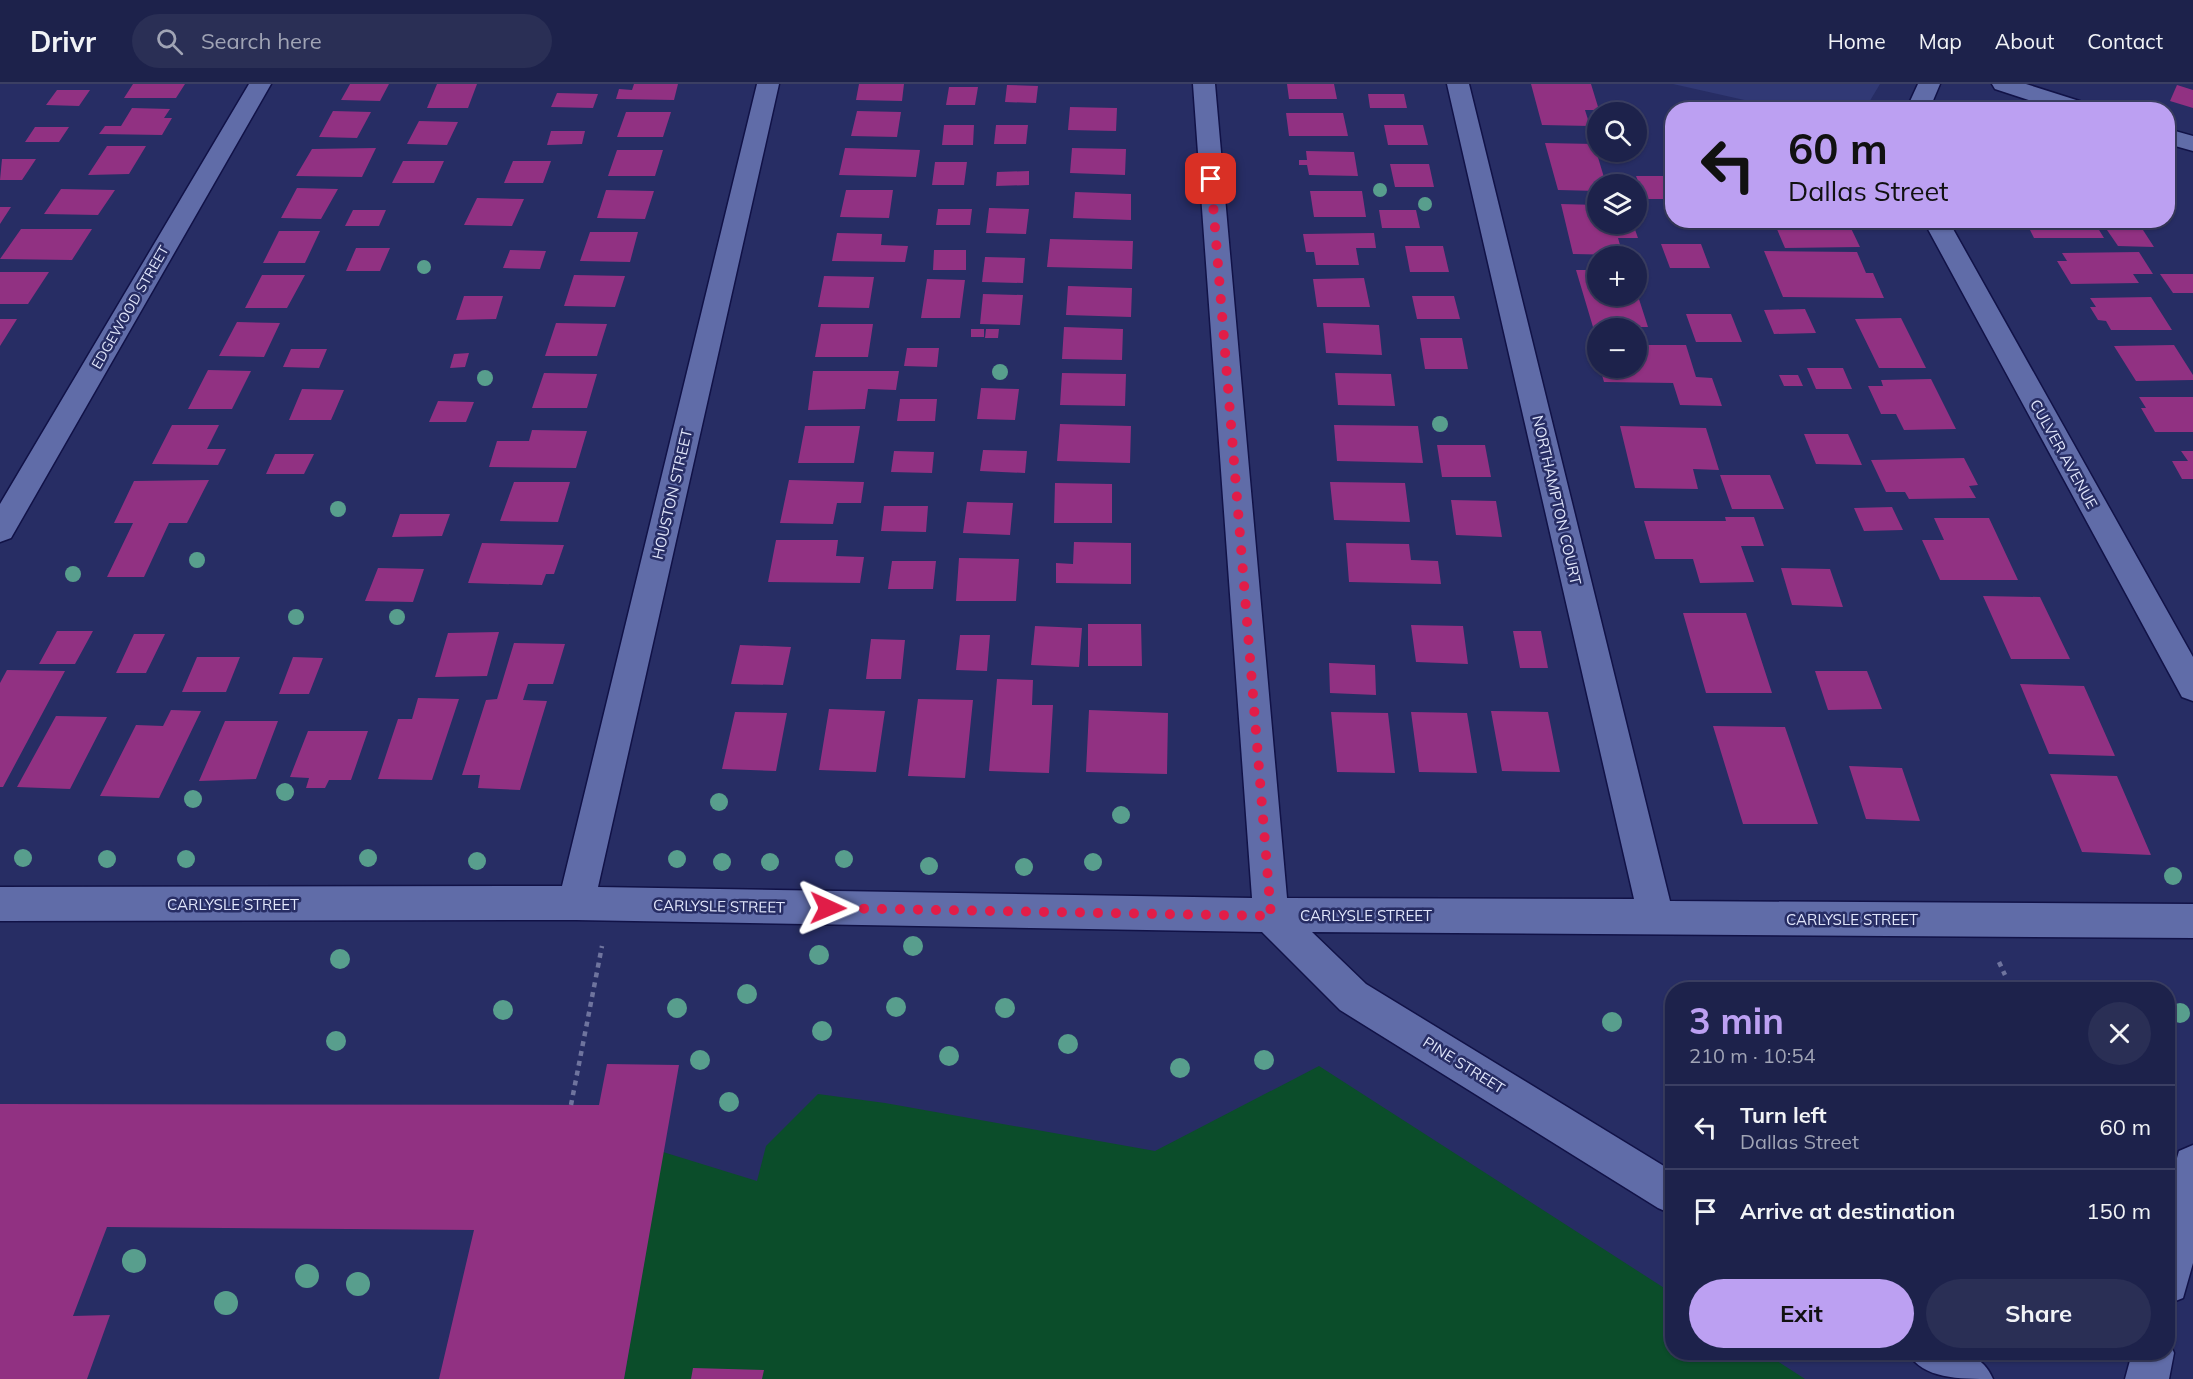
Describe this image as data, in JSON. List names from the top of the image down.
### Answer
{
  "streets": {
    "street": [
      "EDGEWOOD STREET",
      "CULVER AVENUE",
      "HOUSTON STREET",
      "NORTHAMPTON COURT",
      "CARLYSLE STREET",
      "PINE STREET"
    ]
  },
  "crossings": [
    ["HOUSTON STREET", "CARLYSLE STREET"],
    ["NORTHAMPTON COURT", "CARLYSLE STREET"],
    ["CARLYSLE STREET", "PINE STREET"]
  ],
  "page": {
    "header": "Drivr",
    "search": "Search here",
    "nav": [
      "Home",
      "Map",
      "About",
      "Contact"
    ],
    "map_buttons": ["+", "−"],
    "turn": ["60 m", "Dallas Street"],
    "heading": ["3 min", "210 m · 10:54"],
    "list": [
      {
        "name": "Turn left",
        "note": "Dallas Street",
        "value": "60 m"
      },
      {
        "name": "Arrive at destination",
        "value": "150 m"
      }
    ],
    "buttons": ["Exit", "Share"]
  }
}
